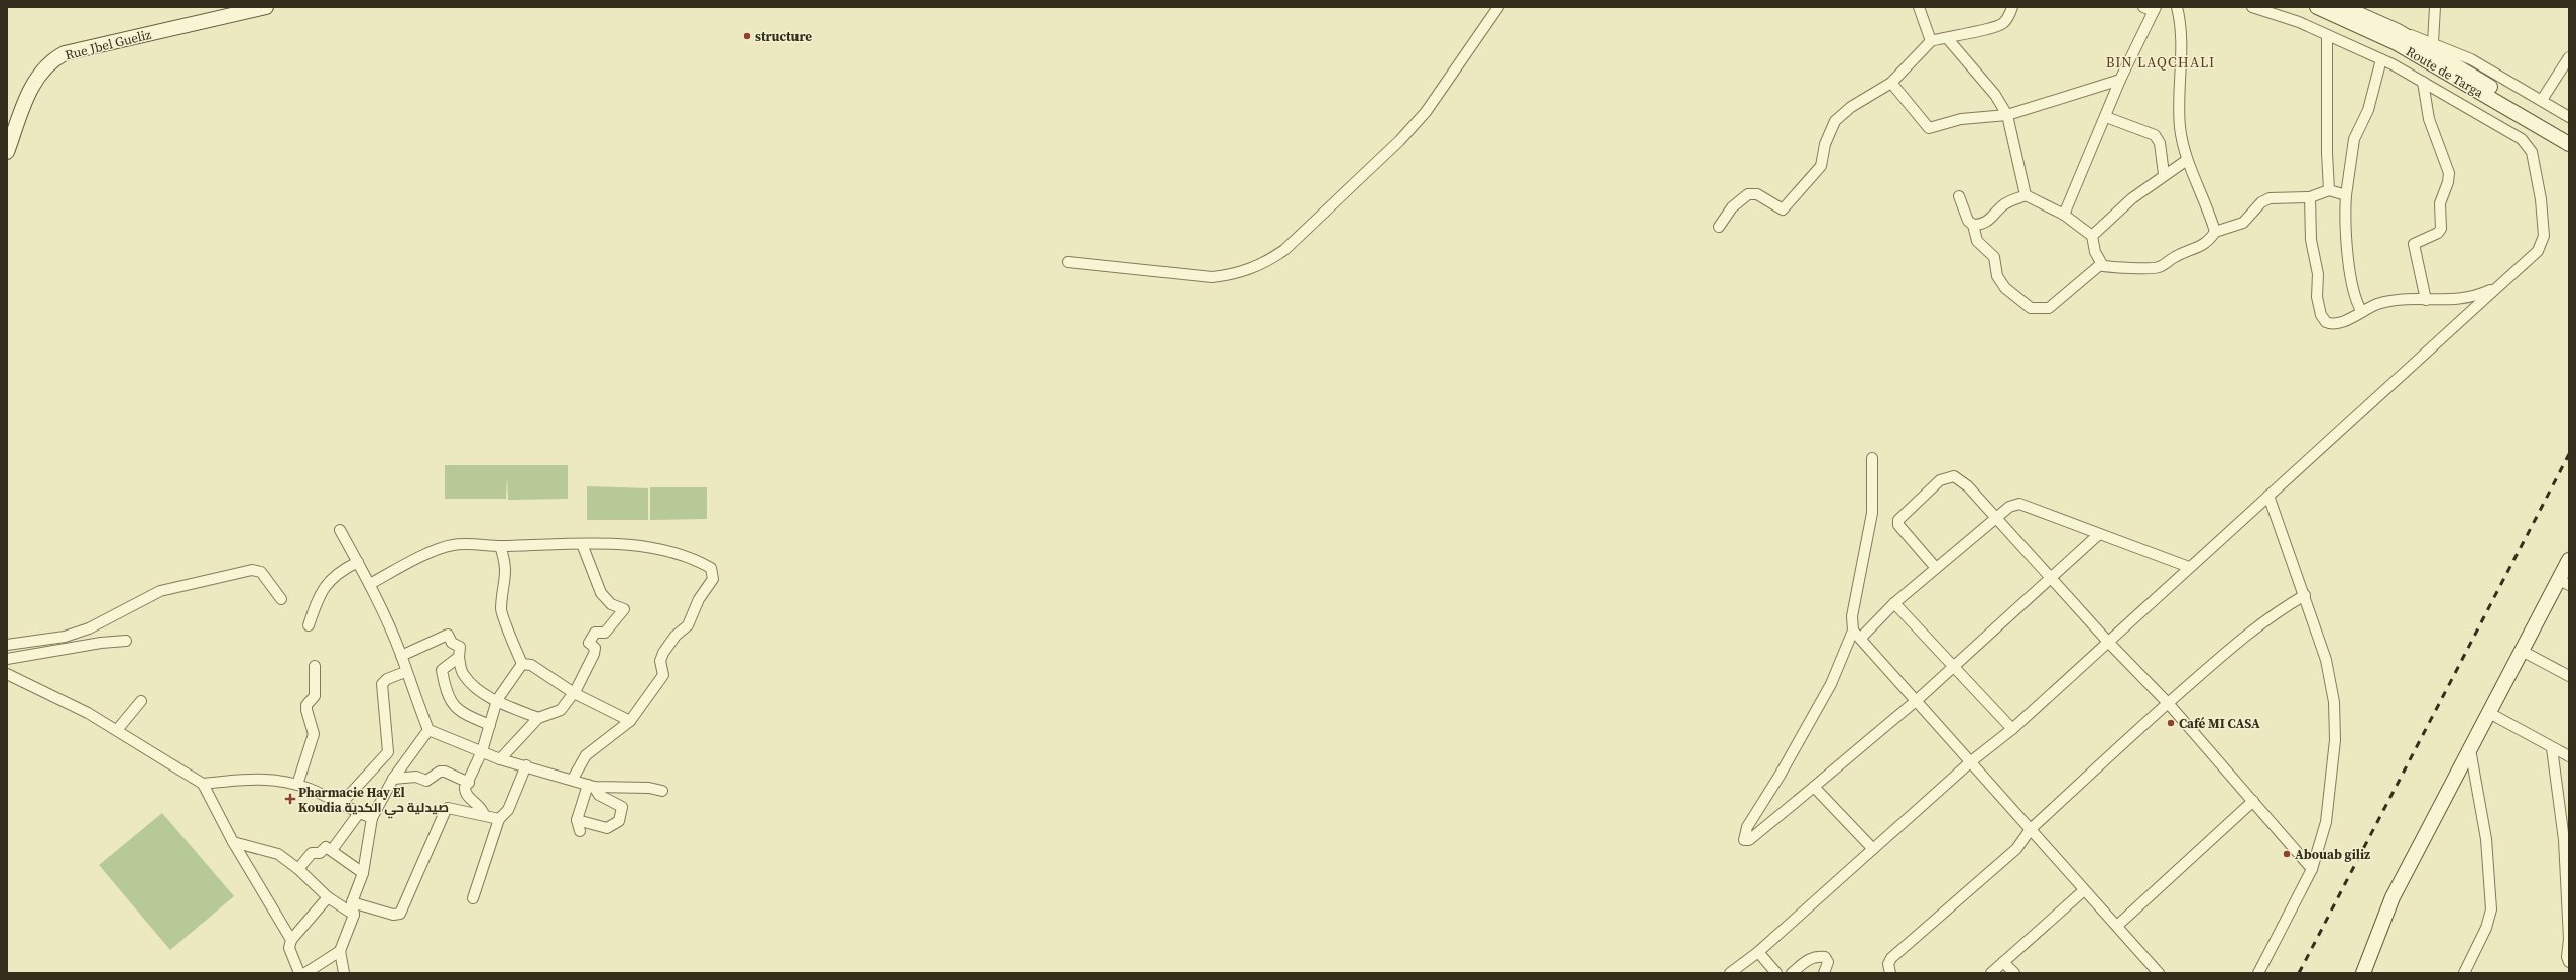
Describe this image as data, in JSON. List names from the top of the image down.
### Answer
{
  "streets": {
    "street": ["Rue Jbel Gueliz", "Route de Targa"]
  },
  "districts": ["BIN LAQCHALI"],
  "places": {
    "other": ["structure", "Café MI CASA", "Abouab giliz"],
    "health": ["Pharmacie Hay El Koudia صيدلية حي الكدية"]
  }
}
